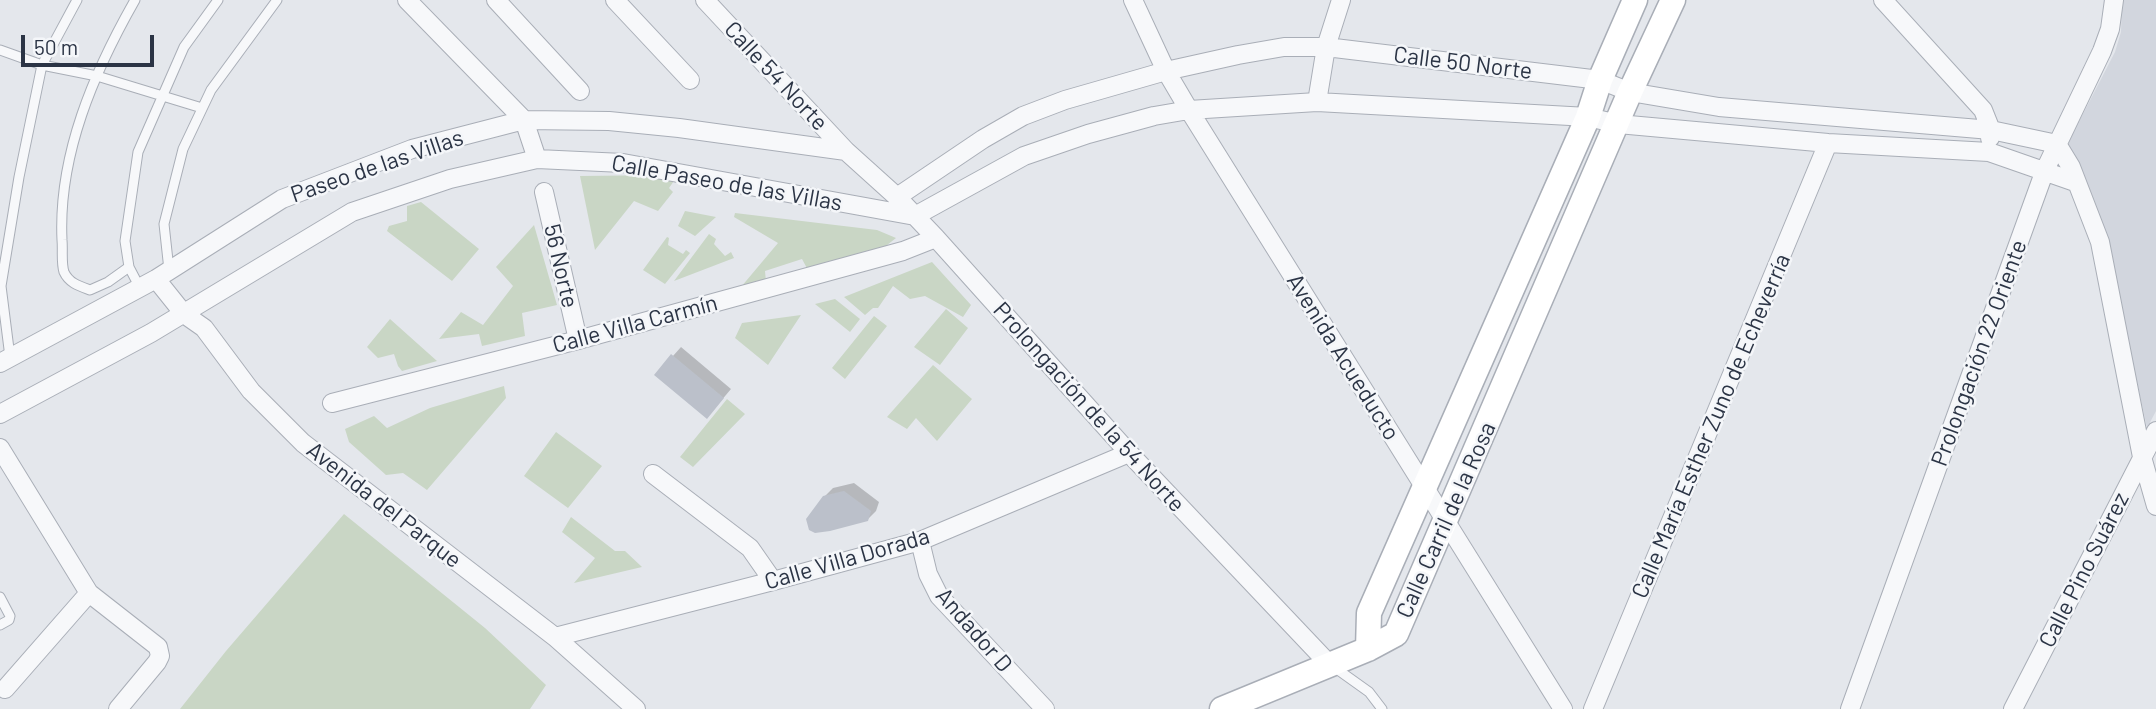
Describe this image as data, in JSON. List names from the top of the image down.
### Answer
{
  "streets": {
    "main road": ["Calle Carril de la Rosa"],
    "street": [
      "Calle 50 Norte",
      "Calle 54 Norte",
      "Paseo de las Villas",
      "Calle Paseo de las Villas",
      "56 Norte",
      "Calle Villa Carmín",
      "Prolongación 22 Oriente",
      "Avenida Acueducto",
      "Prolongación de la 54 Norte",
      "Calle María Esther Zuno de Echeverría",
      "Avenida del Parque",
      "Calle Villa Dorada",
      "Calle Pino Suárez",
      "Andador D"
    ]
  },
  "crossings": [
    ["Calle 50 Norte", "Calle Paseo de las Villas"],
    ["Calle 50 Norte", "Prolongación 22 Oriente"],
    ["Calle 50 Norte", "Avenida Acueducto"],
    ["Calle 50 Norte", "Prolongación de la 54 Norte"],
    ["Calle 50 Norte", "Calle María Esther Zuno de Echeverría"],
    ["Calle 50 Norte", "Calle Carril de la Rosa"],
    ["Calle 54 Norte", "Paseo de las Villas"],
    ["Calle 54 Norte", "Prolongación de la 54 Norte"],
    ["Paseo de las Villas", "Calle Paseo de las Villas"],
    ["Paseo de las Villas", "Prolongación de la 54 Norte"],
    ["Paseo de las Villas", "Avenida del Parque"],
    ["Calle Paseo de las Villas", "Prolongación de la 54 Norte"],
    ["56 Norte", "Calle Villa Carmín"],
    ["Calle Villa Carmín", "Prolongación de la 54 Norte"],
    ["Avenida Acueducto", "Calle Carril de la Rosa"],
    ["Prolongación de la 54 Norte", "Calle Villa Dorada"],
    ["Avenida del Parque", "Calle Villa Dorada"],
    ["Calle Villa Dorada", "Andador D"]
  ],
  "scale_bar": "50 m"
}
